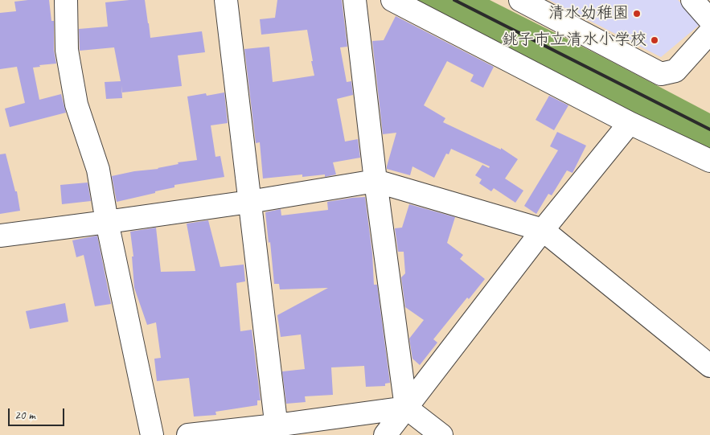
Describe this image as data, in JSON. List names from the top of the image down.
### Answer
{
  "places": ["清水幼稚園", "銚子市立清水小学校"],
  "scale_bar": "20 m"
}
